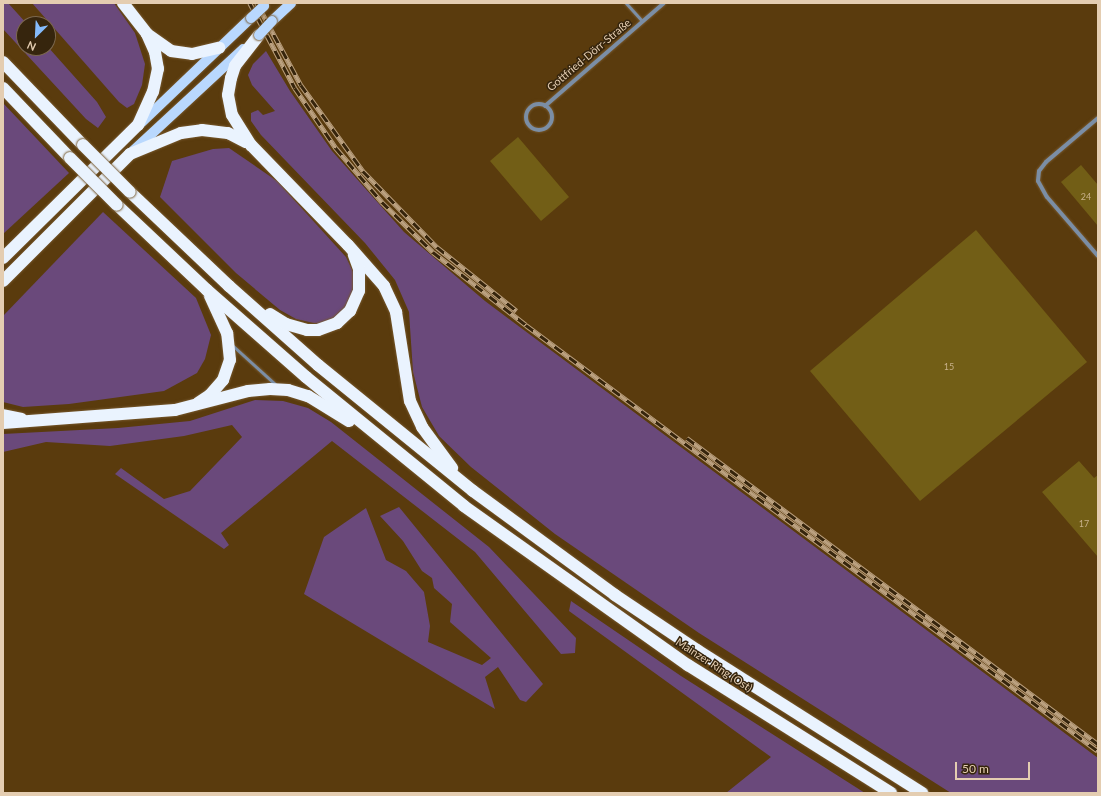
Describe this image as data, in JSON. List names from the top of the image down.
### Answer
{
  "streets": {
    "highway": ["Mainzer Ring (Ost)"],
    "street": ["Gottfried-Dörr-Straße"]
  },
  "house_numbers": ["24", "15", "17"],
  "scale_bar": "50 m",
  "north": "bottom left"
}
